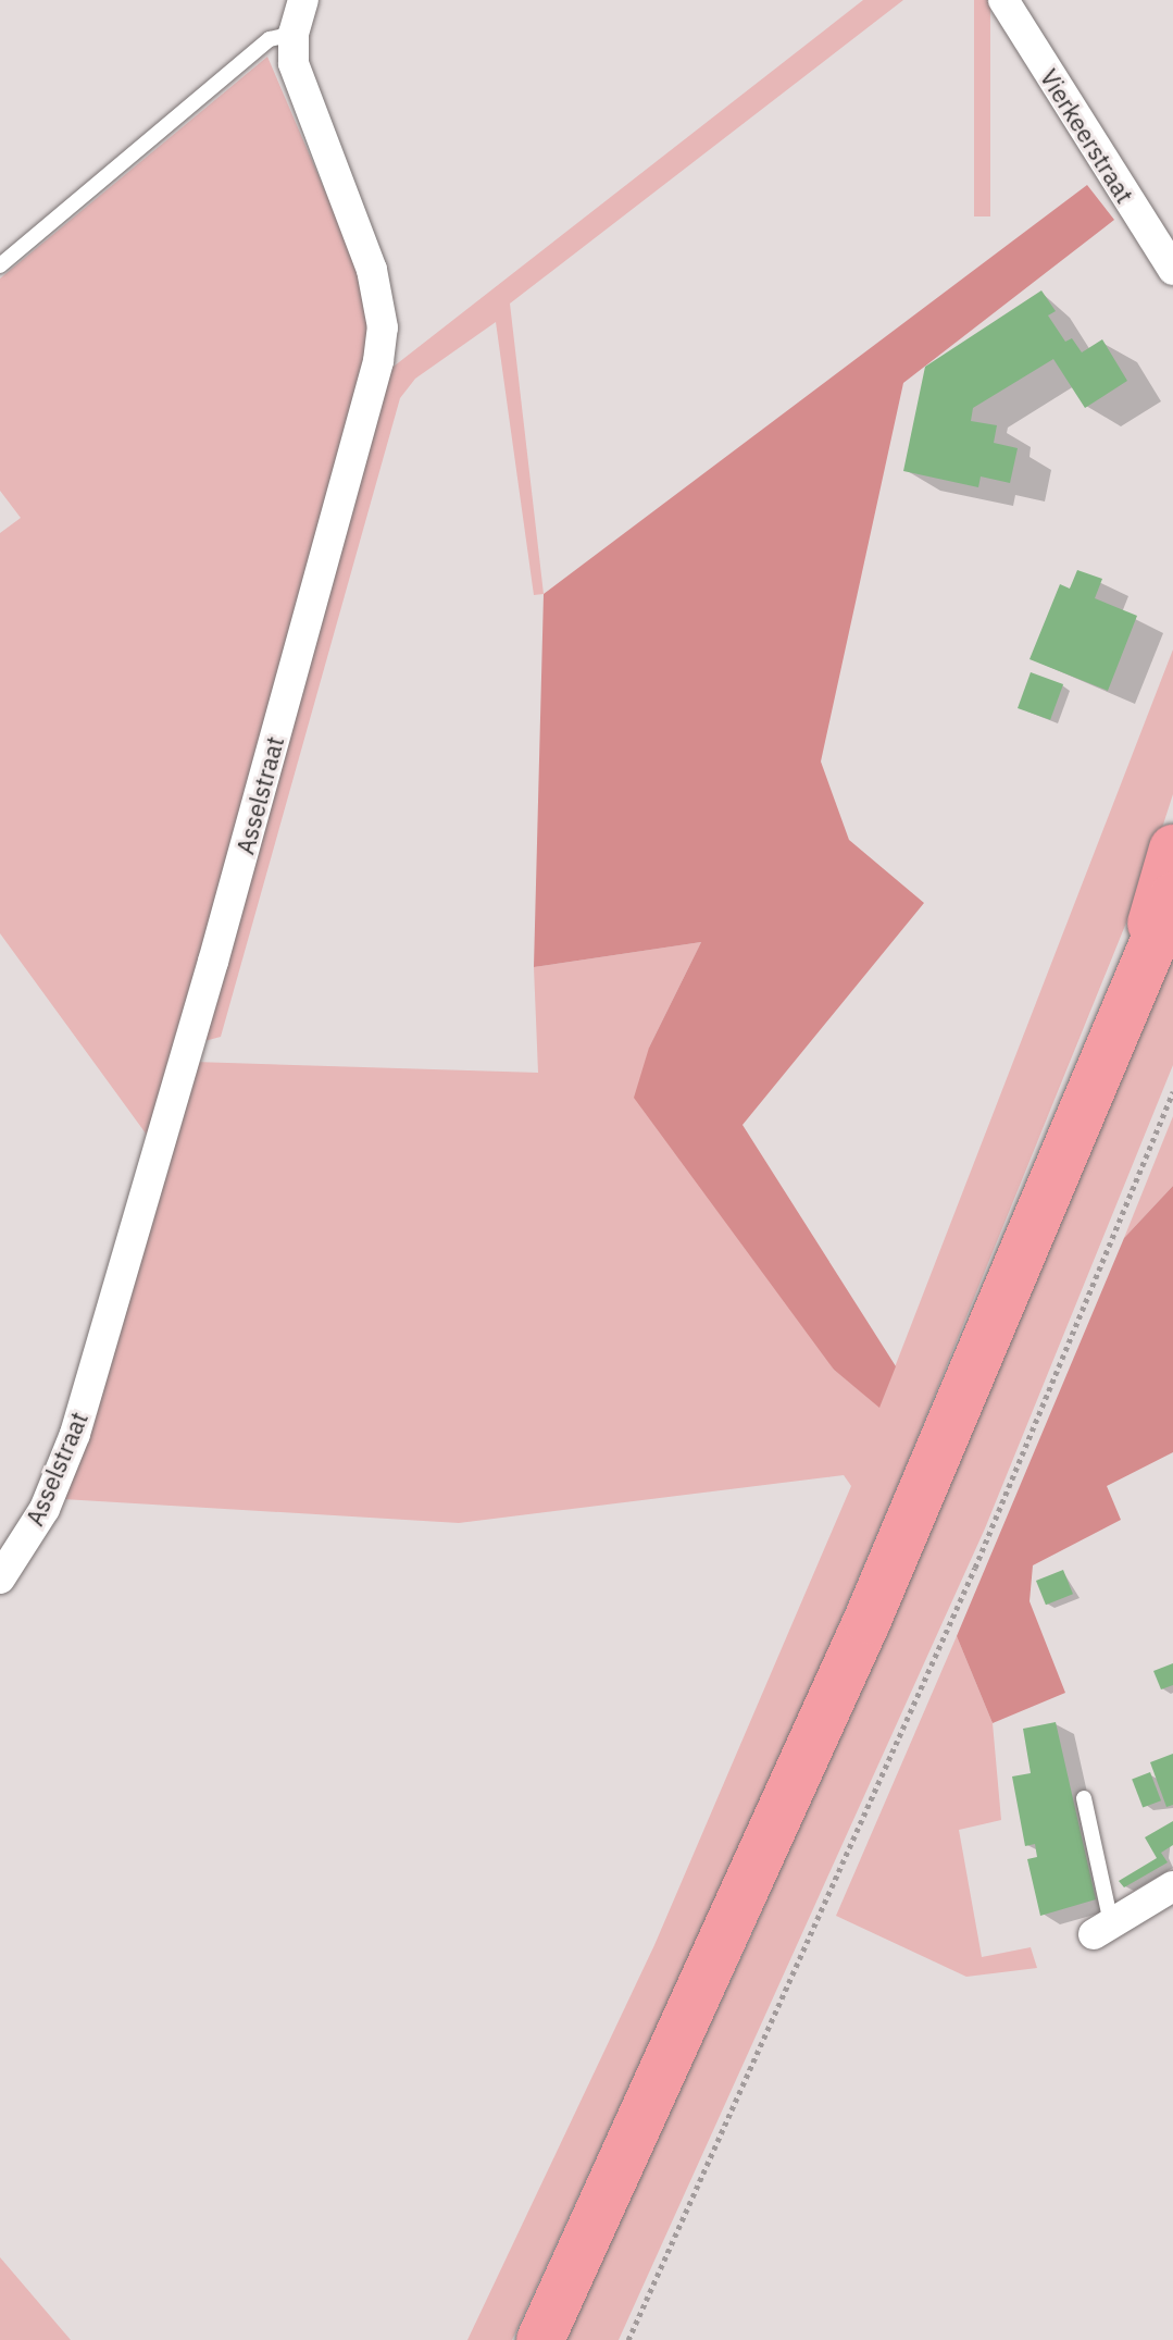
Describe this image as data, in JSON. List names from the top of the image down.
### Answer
{
  "streets": {
    "street": ["Vierkeerstraat", "Asselstraat"]
  }
}
